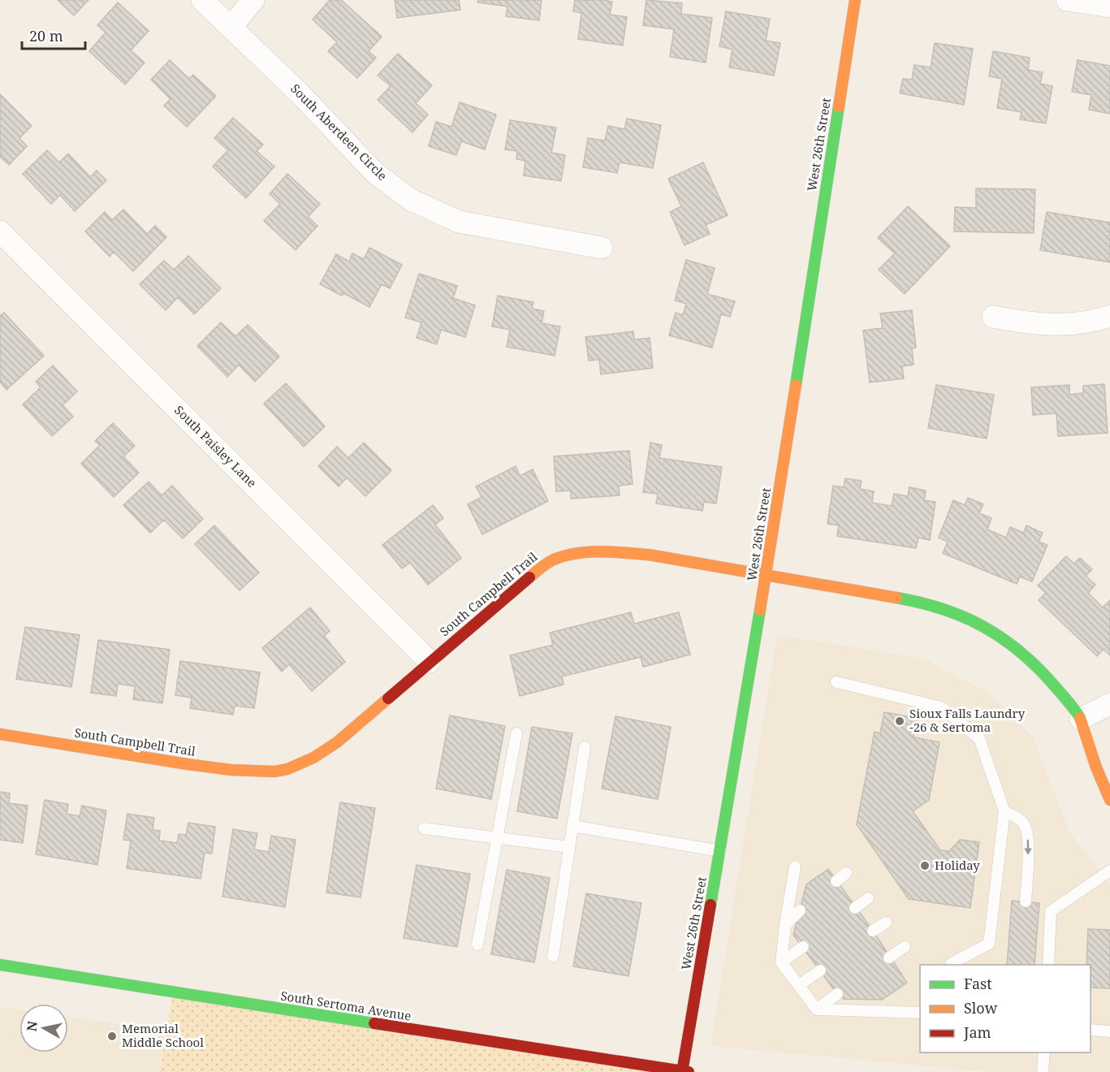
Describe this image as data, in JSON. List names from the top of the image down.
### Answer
{
  "streets": {
    "main road": ["West 26th Street", "South Campbell Trail", "South Sertoma Avenue"],
    "street": ["South Aberdeen Circle", "South Paisley Lane"]
  },
  "crossings": [
    ["West 26th Street", "South Campbell Trail"],
    ["West 26th Street", "South Sertoma Avenue"],
    ["South Paisley Lane", "South Campbell Trail"]
  ],
  "places": ["Sioux Falls Laundry -26 & Sertoma", "Holiday", "Memorial Middle School"],
  "legend": ["Fast", "Slow", "Jam"],
  "scale_bar": "20 m",
  "north": "left"
}
